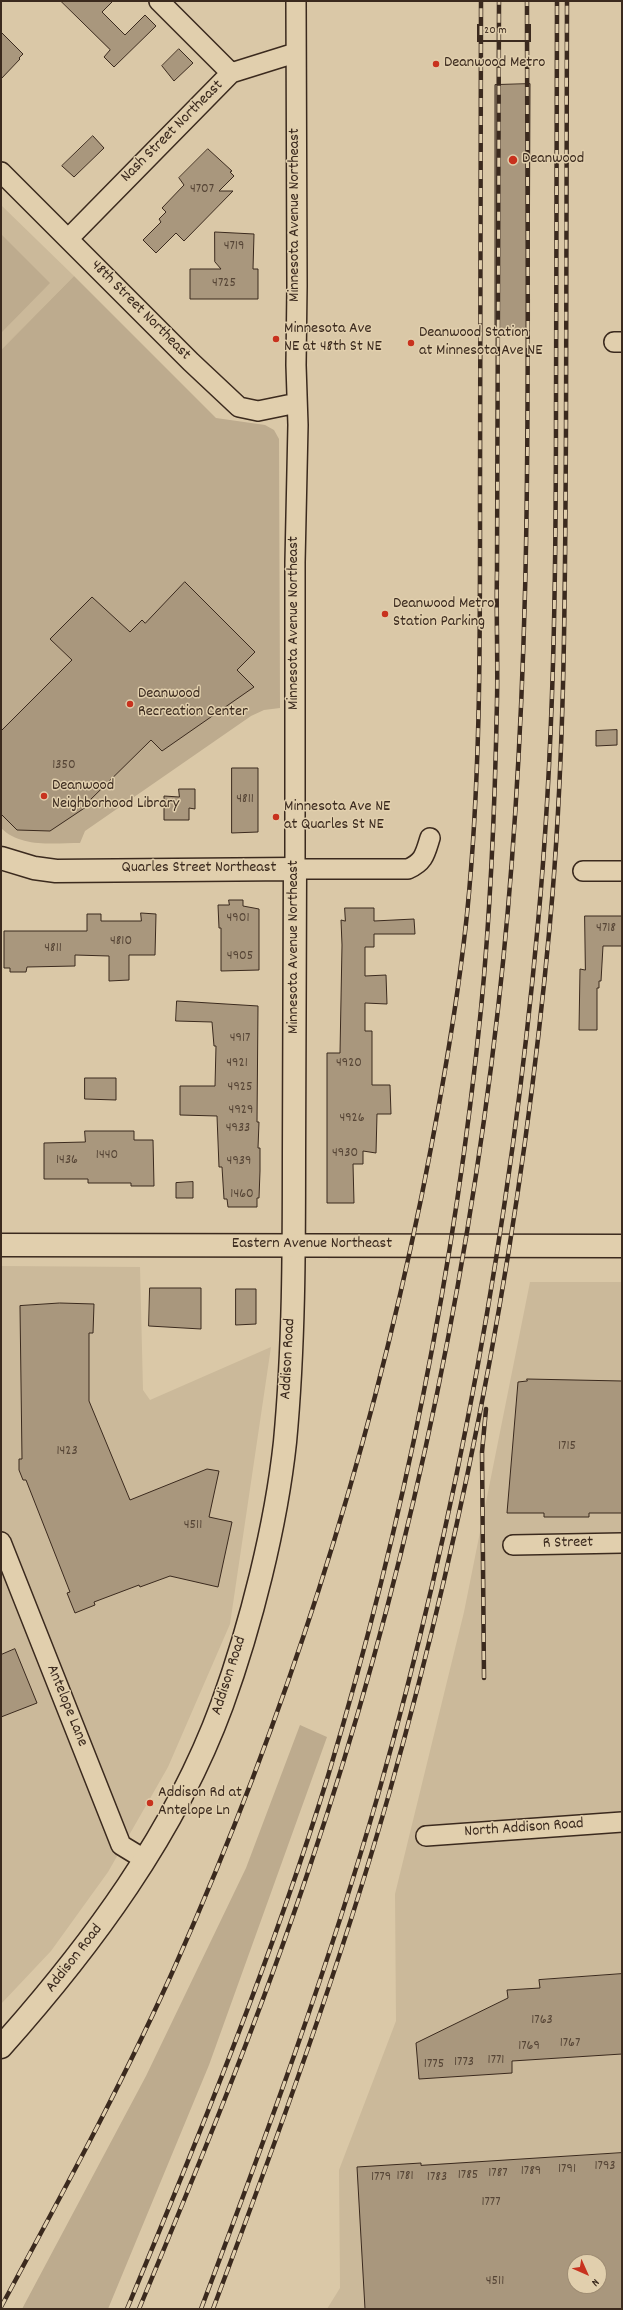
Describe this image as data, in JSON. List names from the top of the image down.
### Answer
{
  "streets": {
    "street": [
      "Nash Street Northeast",
      "Minnesota Avenue Northeast",
      "48th Street Northeast",
      "Quarles Street Northeast",
      "Eastern Avenue Northeast",
      "Addison Road",
      "R Street",
      "Antelope Lane",
      "North Addison Road"
    ]
  },
  "crossings": [
    ["Nash Street Northeast", "Minnesota Avenue Northeast"],
    ["Nash Street Northeast", "48th Street Northeast"],
    ["Minnesota Avenue Northeast", "48th Street Northeast"],
    ["Minnesota Avenue Northeast", "Quarles Street Northeast"],
    ["Minnesota Avenue Northeast", "Eastern Avenue Northeast"],
    ["Minnesota Avenue Northeast", "Addison Road"],
    ["Eastern Avenue Northeast", "Addison Road"],
    ["Addison Road", "Antelope Lane"]
  ],
  "places": [
    "Deanwood Metro",
    "Deanwood",
    "Minnesota Ave NE at 48th St NE",
    "Deanwood Station at Minnesota Ave NE",
    "Deanwood Metro Station Parking",
    "Deanwood Recreation Center",
    "Deanwood Neighborhood Library",
    "Minnesota Ave NE at Quarles St NE",
    "Addison Rd at Antelope Ln"
  ],
  "house_numbers": [
    "4707",
    "4719",
    "4725",
    "1350",
    "4811",
    "4901",
    "4718",
    "4810",
    "4811",
    "4905",
    "4917",
    "4921",
    "4920",
    "4925",
    "4929",
    "4926",
    "4933",
    "4930",
    "1440",
    "1436",
    "4939",
    "1460",
    "1715",
    "1423",
    "4511",
    "1763",
    "1767",
    "1769",
    "1771",
    "1773",
    "1775",
    "1793",
    "1791",
    "1789",
    "1787",
    "1785",
    "1781",
    "1779",
    "1783",
    "1777",
    "4511"
  ],
  "scale_bar": "20 m",
  "north": "bottom right"
}
